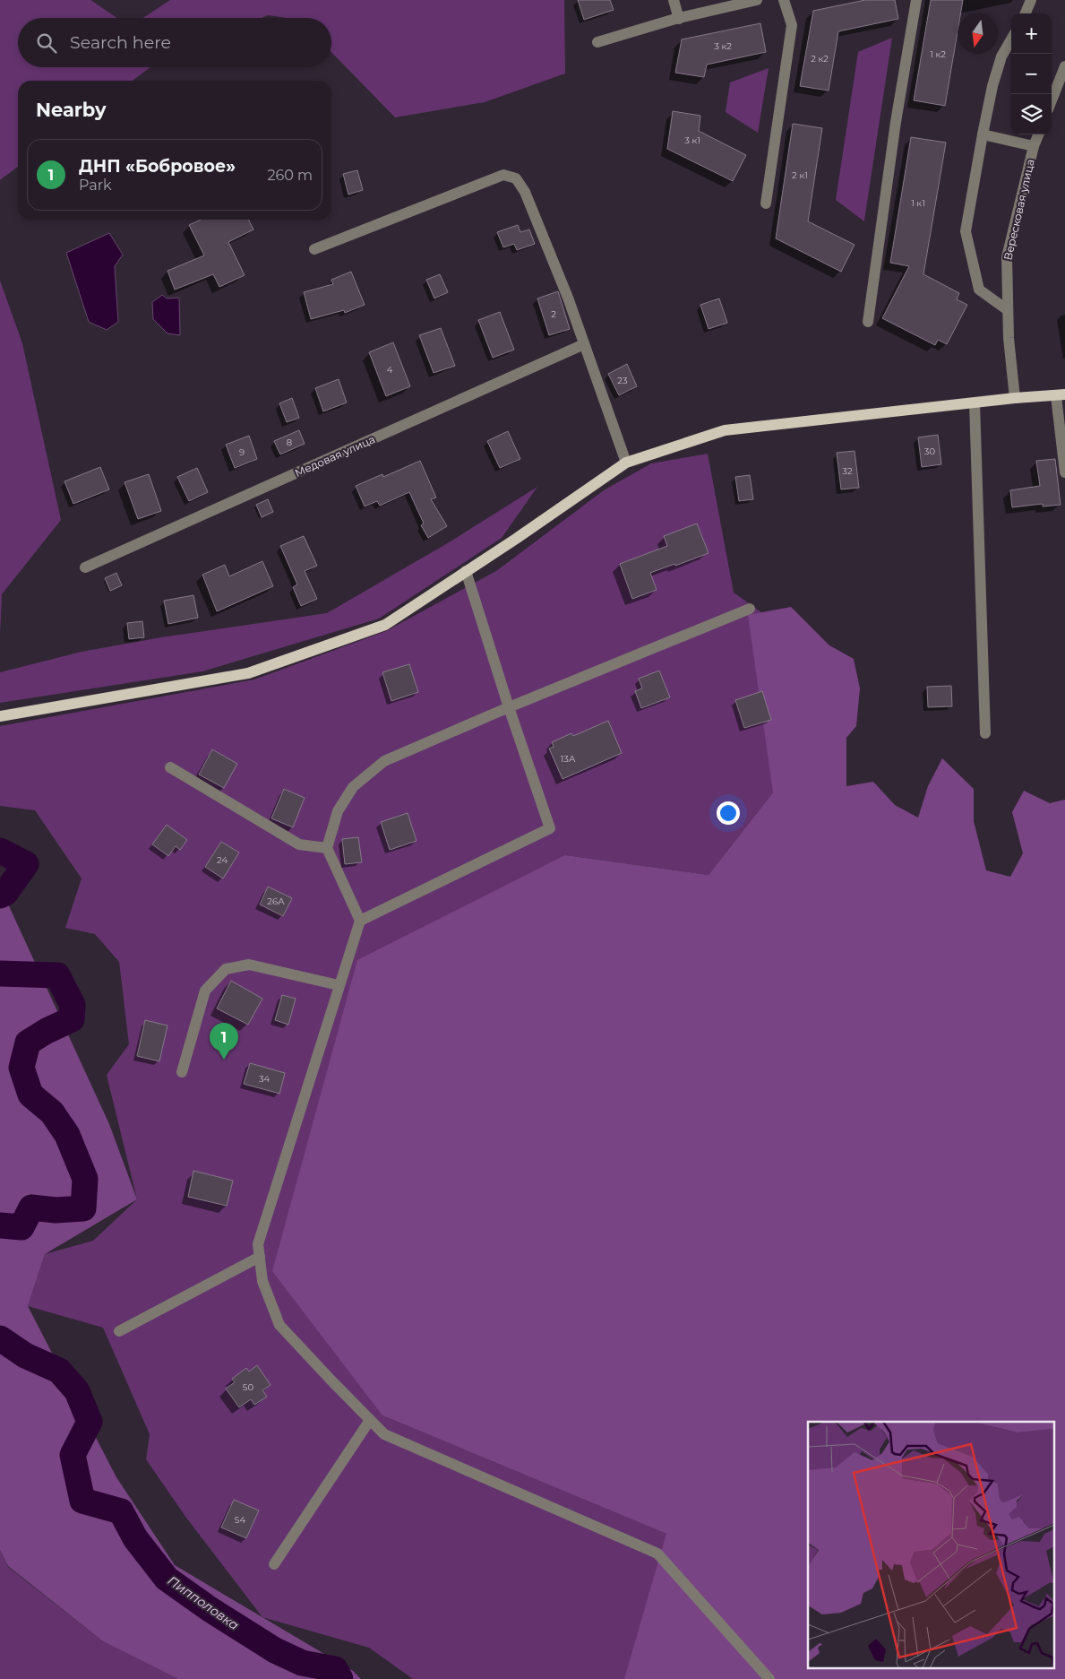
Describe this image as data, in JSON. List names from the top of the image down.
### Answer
{
  "streets": {
    "street": ["Вересковая улица", "Медовая улица"]
  },
  "water": ["Пипполовка"],
  "house_numbers": [
    "3 к2",
    "1 к2",
    "2 к2",
    "3 к1",
    "2 к1",
    "1 к1",
    "2",
    "4",
    "23",
    "8",
    "30",
    "9",
    "32",
    "13А",
    "24",
    "26А",
    "34",
    "50",
    "54"
  ],
  "north": "bottom",
  "page": {
    "map_buttons": ["+", "−"],
    "search": "Search here",
    "heading": "Nearby",
    "list": [
      {
        "mark": "1",
        "name": "ДНП «Бобровое»",
        "note": "Park",
        "value": "260 m"
      }
    ],
    "pins": "1"
  }
}
